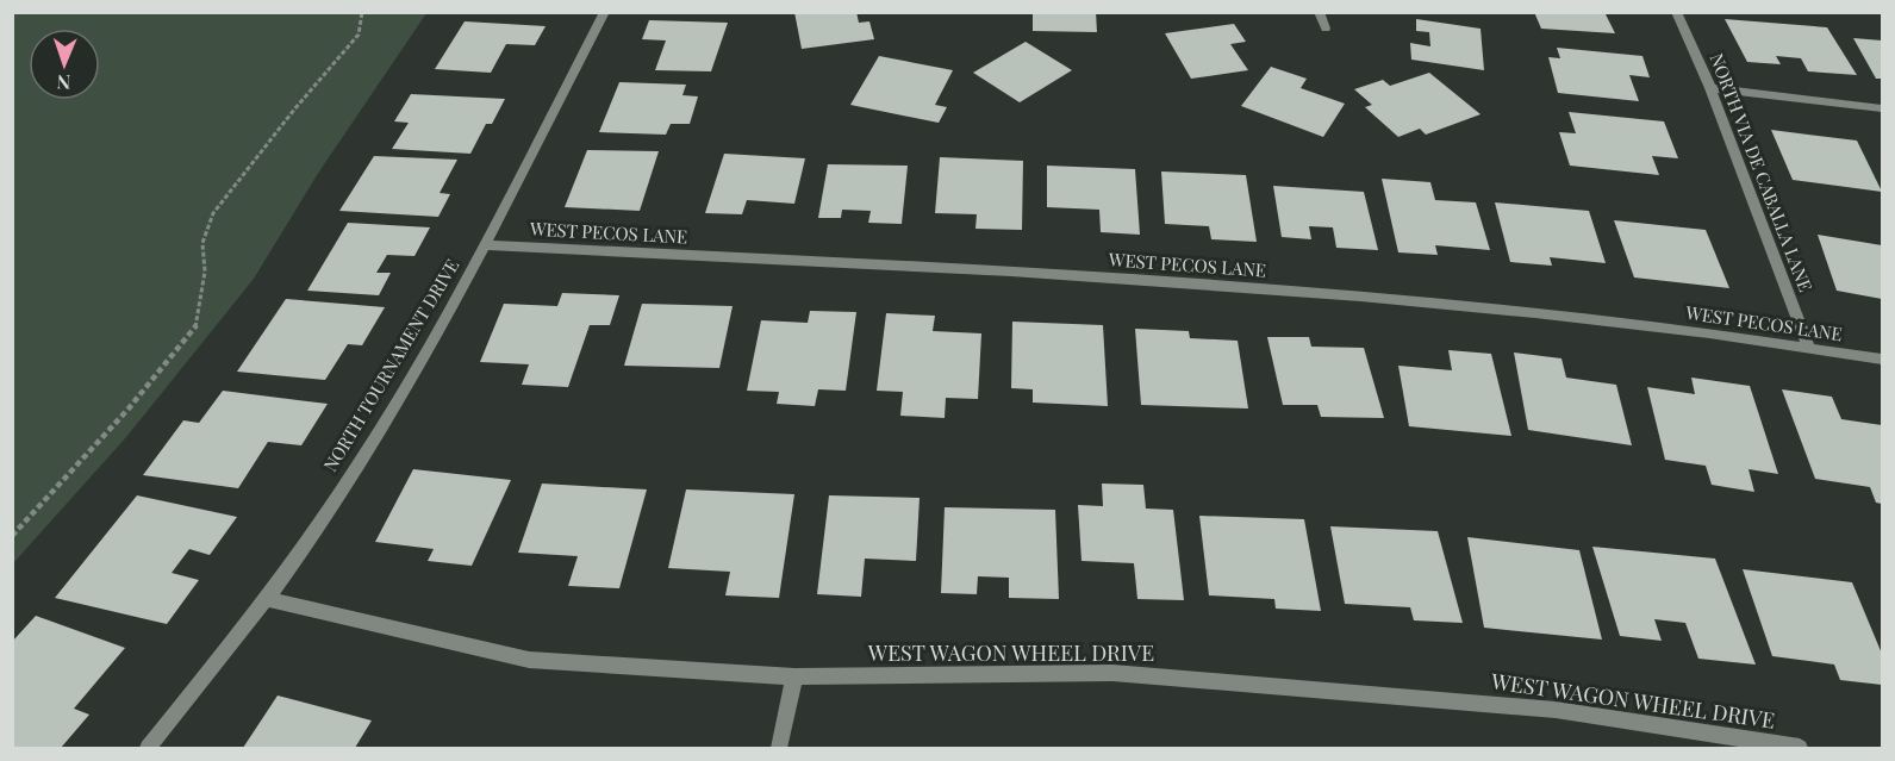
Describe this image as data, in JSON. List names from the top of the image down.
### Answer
{
  "streets": {
    "street": [
      "NORTH VIA DE CABALLA LANE",
      "WEST PECOS LANE",
      "NORTH TOURNAMENT DRIVE",
      "WEST WAGON WHEEL DRIVE"
    ]
  },
  "crossings": [
    ["NORTH VIA DE CABALLA LANE", "WEST PECOS LANE"],
    ["WEST PECOS LANE", "NORTH TOURNAMENT DRIVE"],
    ["NORTH TOURNAMENT DRIVE", "WEST WAGON WHEEL DRIVE"]
  ],
  "north": "bottom"
}
